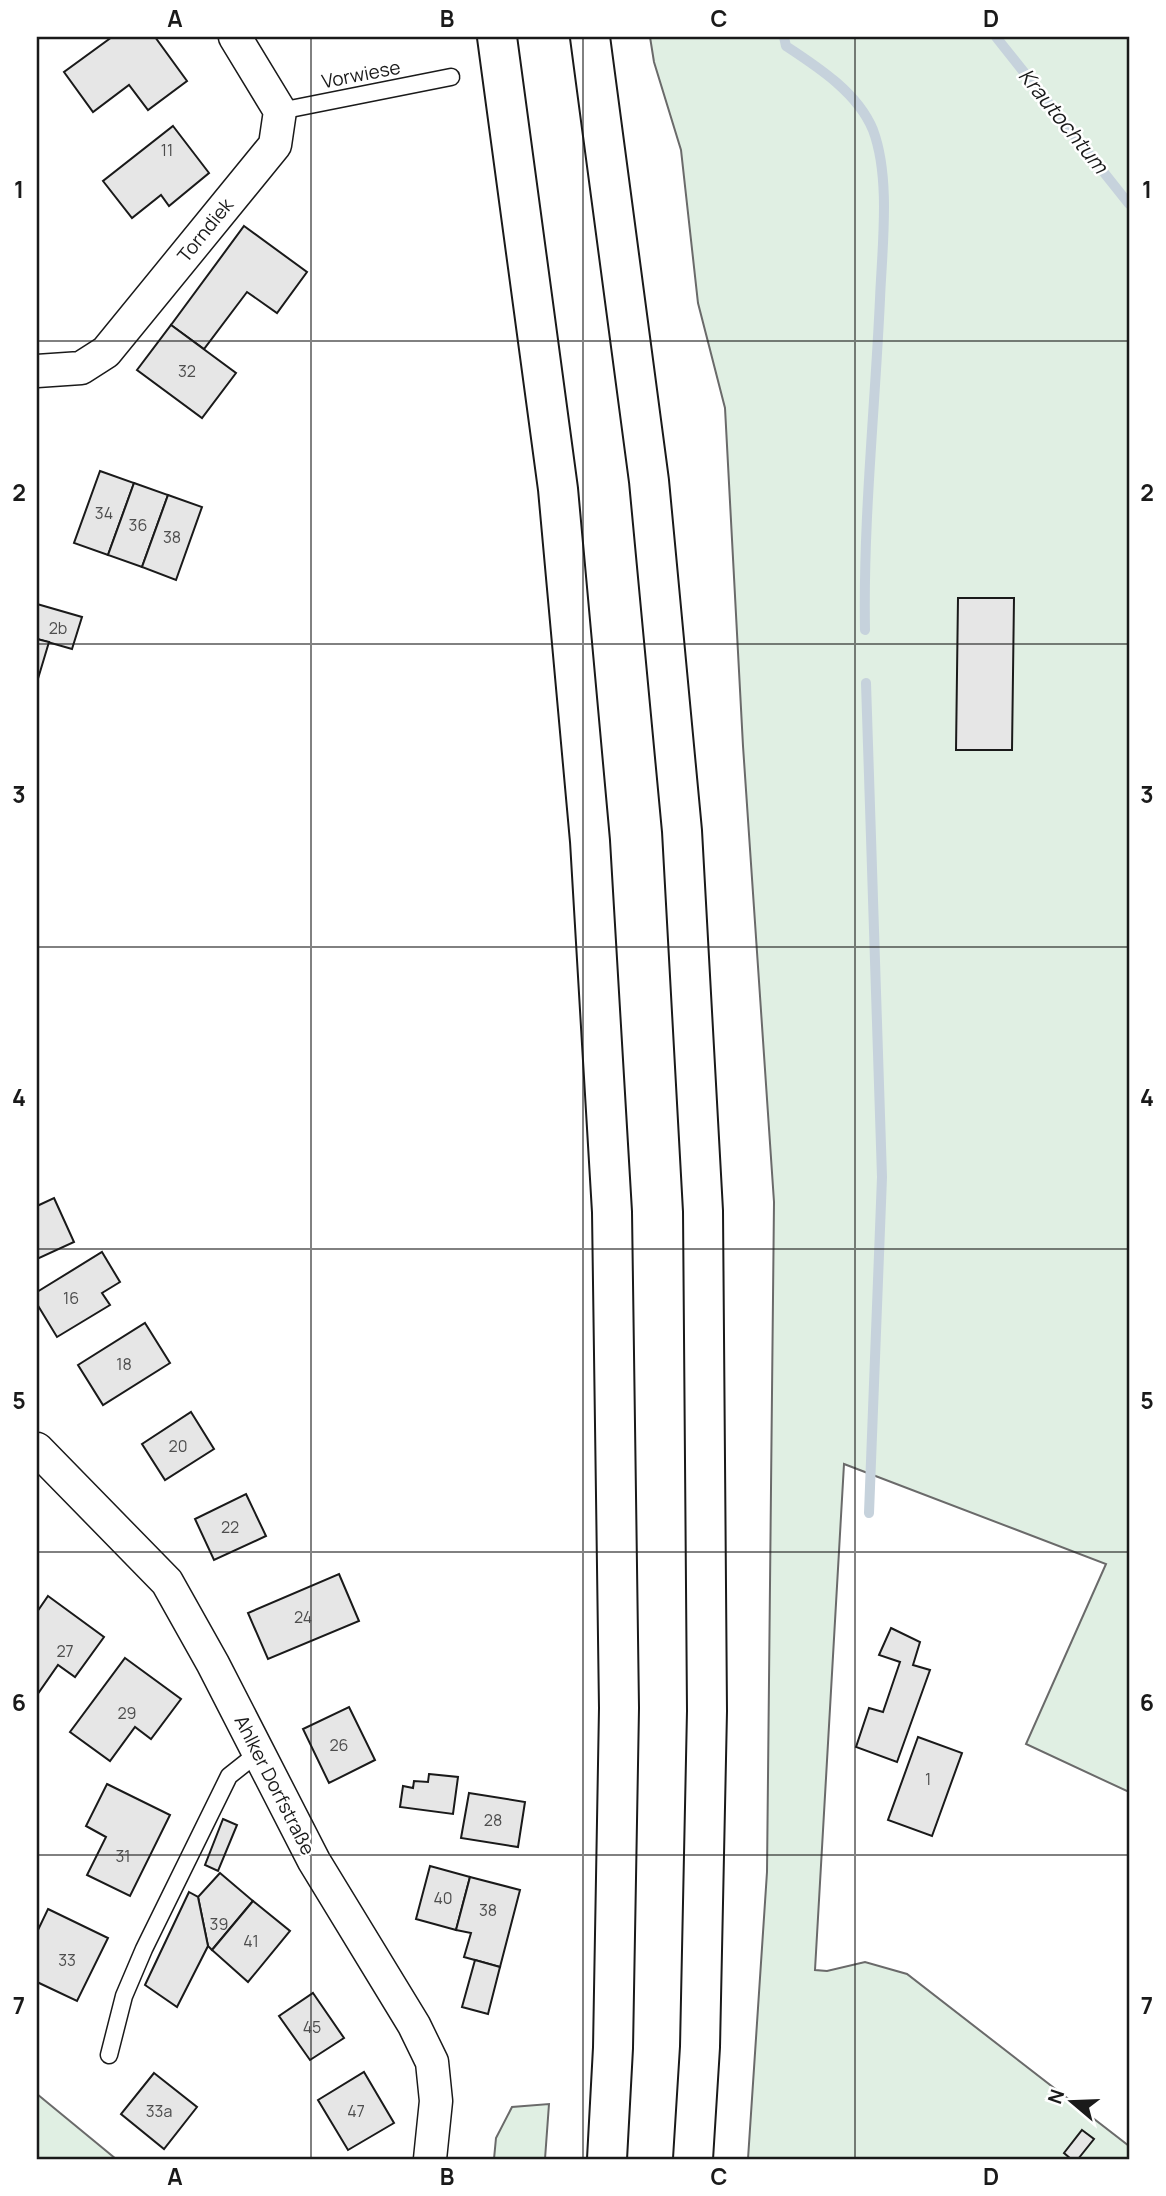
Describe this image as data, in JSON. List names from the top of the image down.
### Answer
{
  "streets": {
    "street": ["Torndiek", "Ahlker Dorfstraße"],
    "lane": ["Vorwiese"]
  },
  "crossings": [
    ["Vorwiese", "Torndiek"]
  ],
  "water": ["Krautochtum"],
  "house_numbers": [
    "11",
    "32",
    "34",
    "36",
    "38",
    "2b",
    "16",
    "18",
    "20",
    "22",
    "24",
    "27",
    "29",
    "26",
    "1",
    "28",
    "31",
    "40",
    "38",
    "39",
    "41",
    "33",
    "45",
    "33a",
    "47"
  ],
  "north": "left",
  "grid": {
    "columns": [
      "A",
      "B",
      "C",
      "D"
    ],
    "rows": [
      "1",
      "2",
      "3",
      "4",
      "5",
      "6",
      "7"
    ]
  }
}
